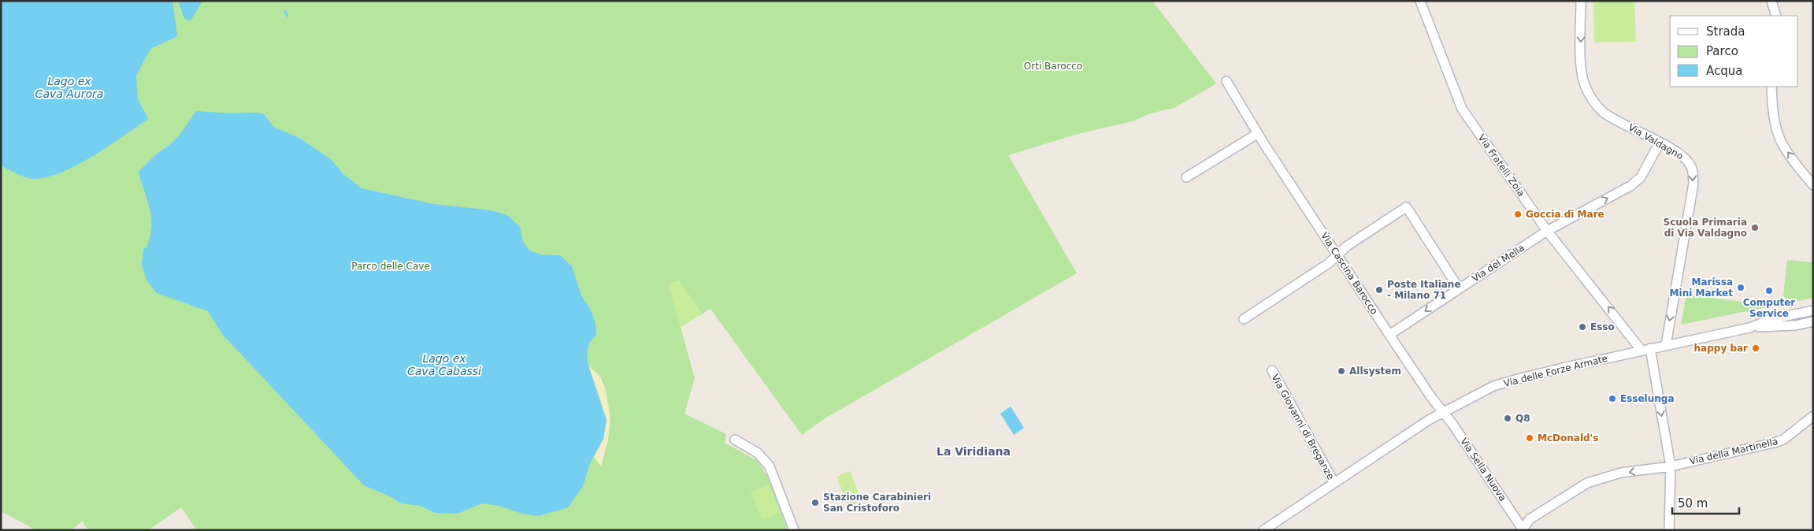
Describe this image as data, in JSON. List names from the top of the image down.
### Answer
{
  "streets": {
    "street": [
      "Via Valdagno",
      "Via Fratelli Zoia",
      "Via del Mella",
      "Via Cascina Barocco",
      "Via delle Forze Armate",
      "Via Giovanni di Breganze",
      "Via della Martinella",
      "Via Sella Nuova"
    ]
  },
  "crossings": [
    ["Via Valdagno", "Via del Mella"],
    ["Via Valdagno", "Via delle Forze Armate"],
    ["Via Fratelli Zoia", "Via del Mella"],
    ["Via Fratelli Zoia", "Via delle Forze Armate"],
    ["Via del Mella", "Via Cascina Barocco"],
    ["Via Cascina Barocco", "Via delle Forze Armate"],
    ["Via Cascina Barocco", "Via Sella Nuova"],
    ["Via delle Forze Armate", "Via Giovanni di Breganze"],
    ["Via delle Forze Armate", "Via Sella Nuova"],
    ["Via della Martinella", "Via Sella Nuova"]
  ],
  "one_way": ["Via Valdagno", "Via Fratelli Zoia", "Via della Martinella"],
  "districts": ["La Viridiana"],
  "water": ["Lago ex Cava Aurora", "Lago ex Cava Cabassi"],
  "parks": ["Orti Barocco", "Parco delle Cave"],
  "places": [
    "Goccia di Mare",
    "Scuola Primaria di Via Valdagno",
    "Marissa Mini Market",
    "Poste Italiane - Milano 71",
    "Computer Service",
    "Esso",
    "happy bar",
    "Allsystem",
    "Esselunga",
    "Q8",
    "McDonald's",
    "Stazione Carabinieri San Cristoforo"
  ],
  "legend": ["Strada", "Parco", "Acqua"],
  "scale_bar": "50 m"
}
